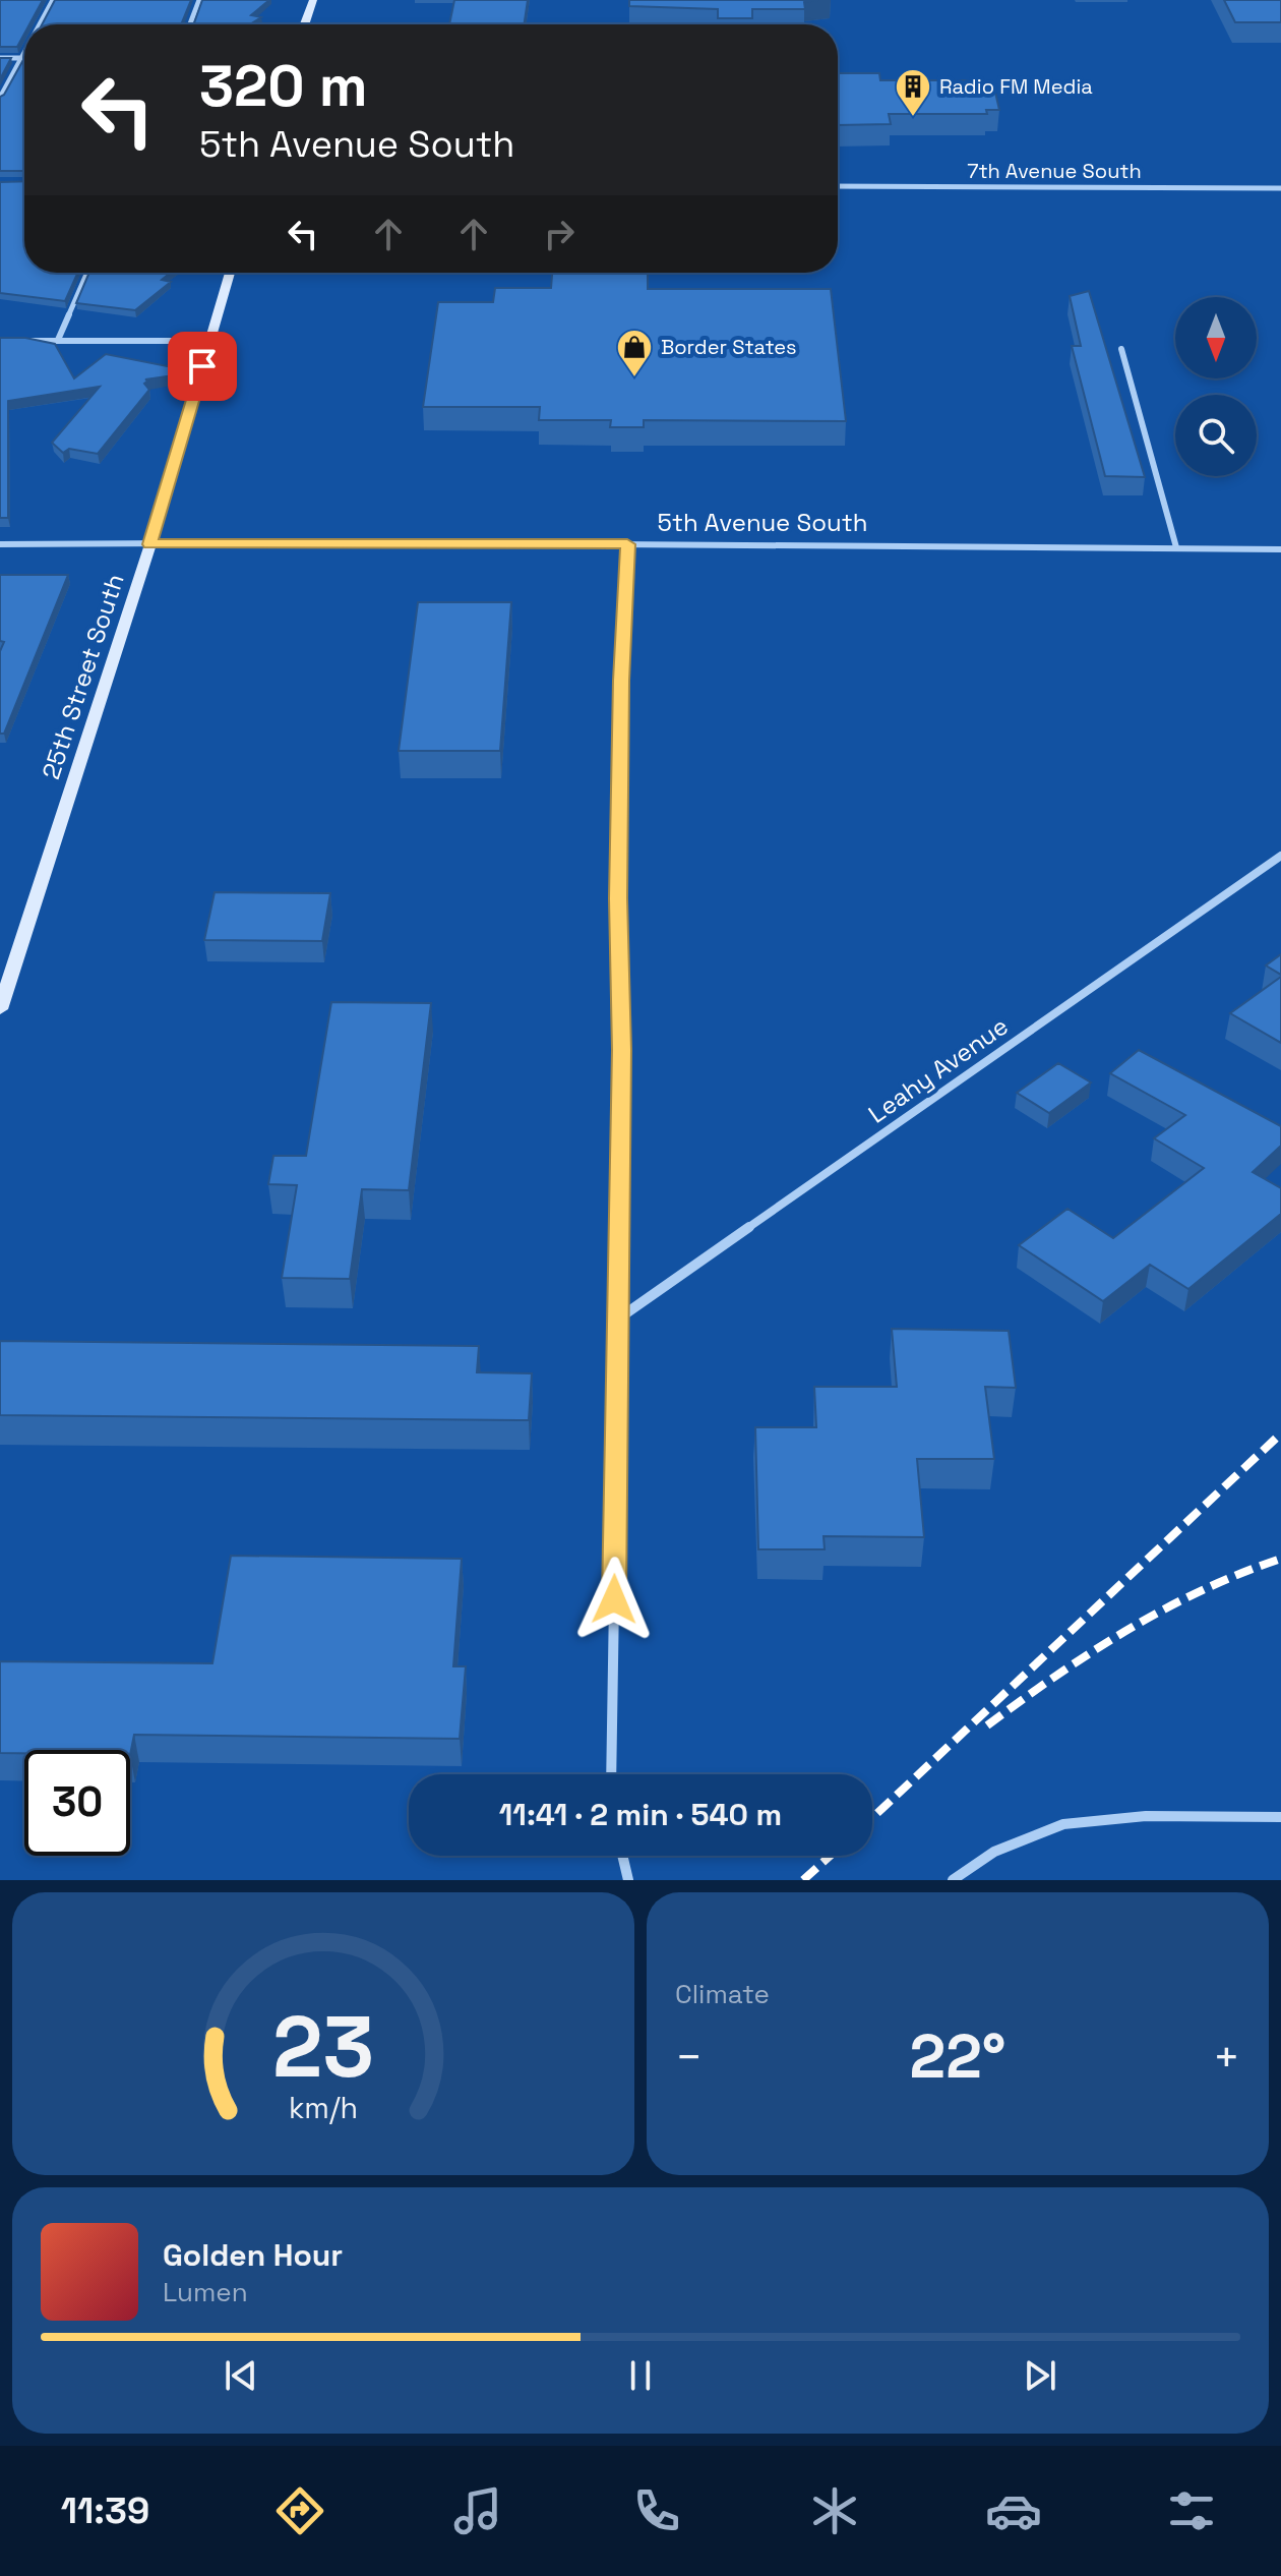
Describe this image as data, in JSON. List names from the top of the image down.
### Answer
{
  "streets": {
    "main road": ["25th Street South"],
    "street": ["7th Avenue South", "5th Avenue South", "Leahy Avenue"]
  },
  "crossings": [
    ["5th Avenue South", "25th Street South"]
  ],
  "places": {
    "building": ["Radio FM Media"],
    "shop": ["Border States"]
  },
  "north": "bottom",
  "page": {
    "turn": ["320 m", "5th Avenue South"],
    "limit": "30",
    "trip": "11:41 · 2 min · 540 m",
    "tile": "Climate",
    "heat": ["−", "22°", "+"],
    "song": ["Golden Hour", "Lumen"],
    "tabs": "11:39",
    "gauge": ["23", "km/h"]
  }
}
